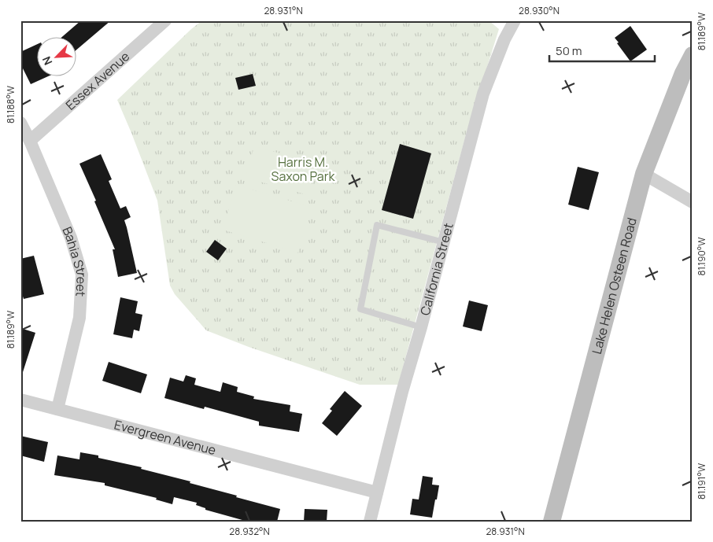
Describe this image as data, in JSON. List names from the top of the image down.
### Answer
{
  "streets": {
    "street": [
      "Essex Avenue",
      "Bahia Street",
      "California Street",
      "Lake Helen Osteen Road",
      "Evergreen Avenue"
    ]
  },
  "crossings": [
    ["Essex Avenue", "Bahia Street"],
    ["Bahia Street", "Evergreen Avenue"],
    ["California Street", "Evergreen Avenue"]
  ],
  "parks": ["Harris M. Saxon Park"],
  "scale_bar": "50 m",
  "north": "bottom left",
  "coordinates": [
    "28.931°N",
    "28.930°N",
    "81.189°W",
    "81.188°W",
    "81.190°W",
    "81.191°W",
    "28.932°N"
  ]
}
